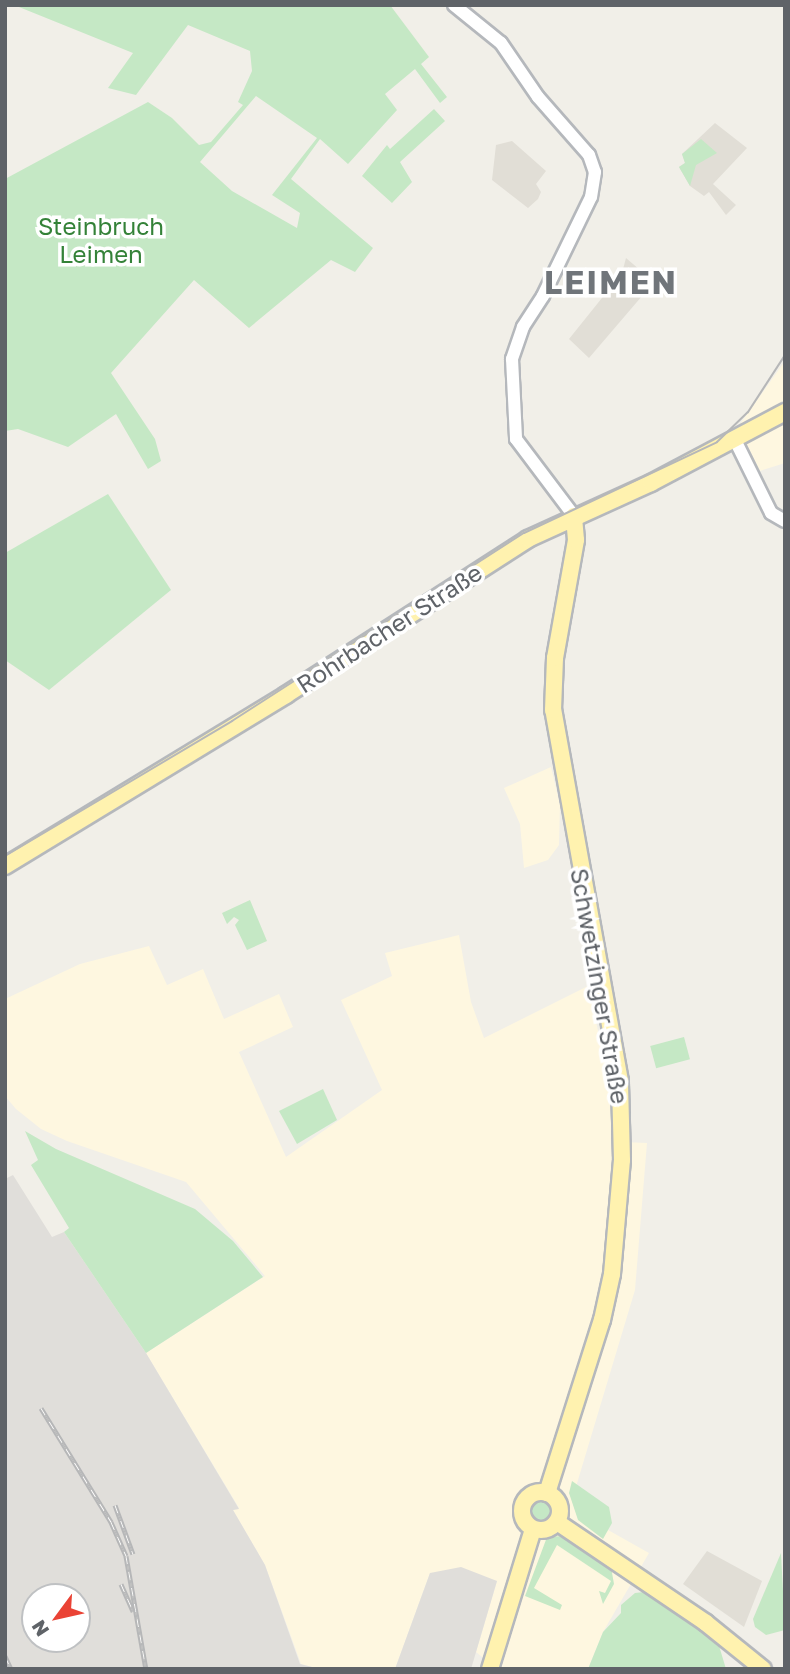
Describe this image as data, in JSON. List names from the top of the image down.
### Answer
{
  "streets": {
    "main road": ["Rohrbacher Straße", "Schwetzinger Straße"]
  },
  "crossings": [
    ["Rohrbacher Straße", "Schwetzinger Straße"]
  ],
  "districts": ["LEIMEN"],
  "parks": ["Steinbruch Leimen"],
  "north": "bottom left"
}
